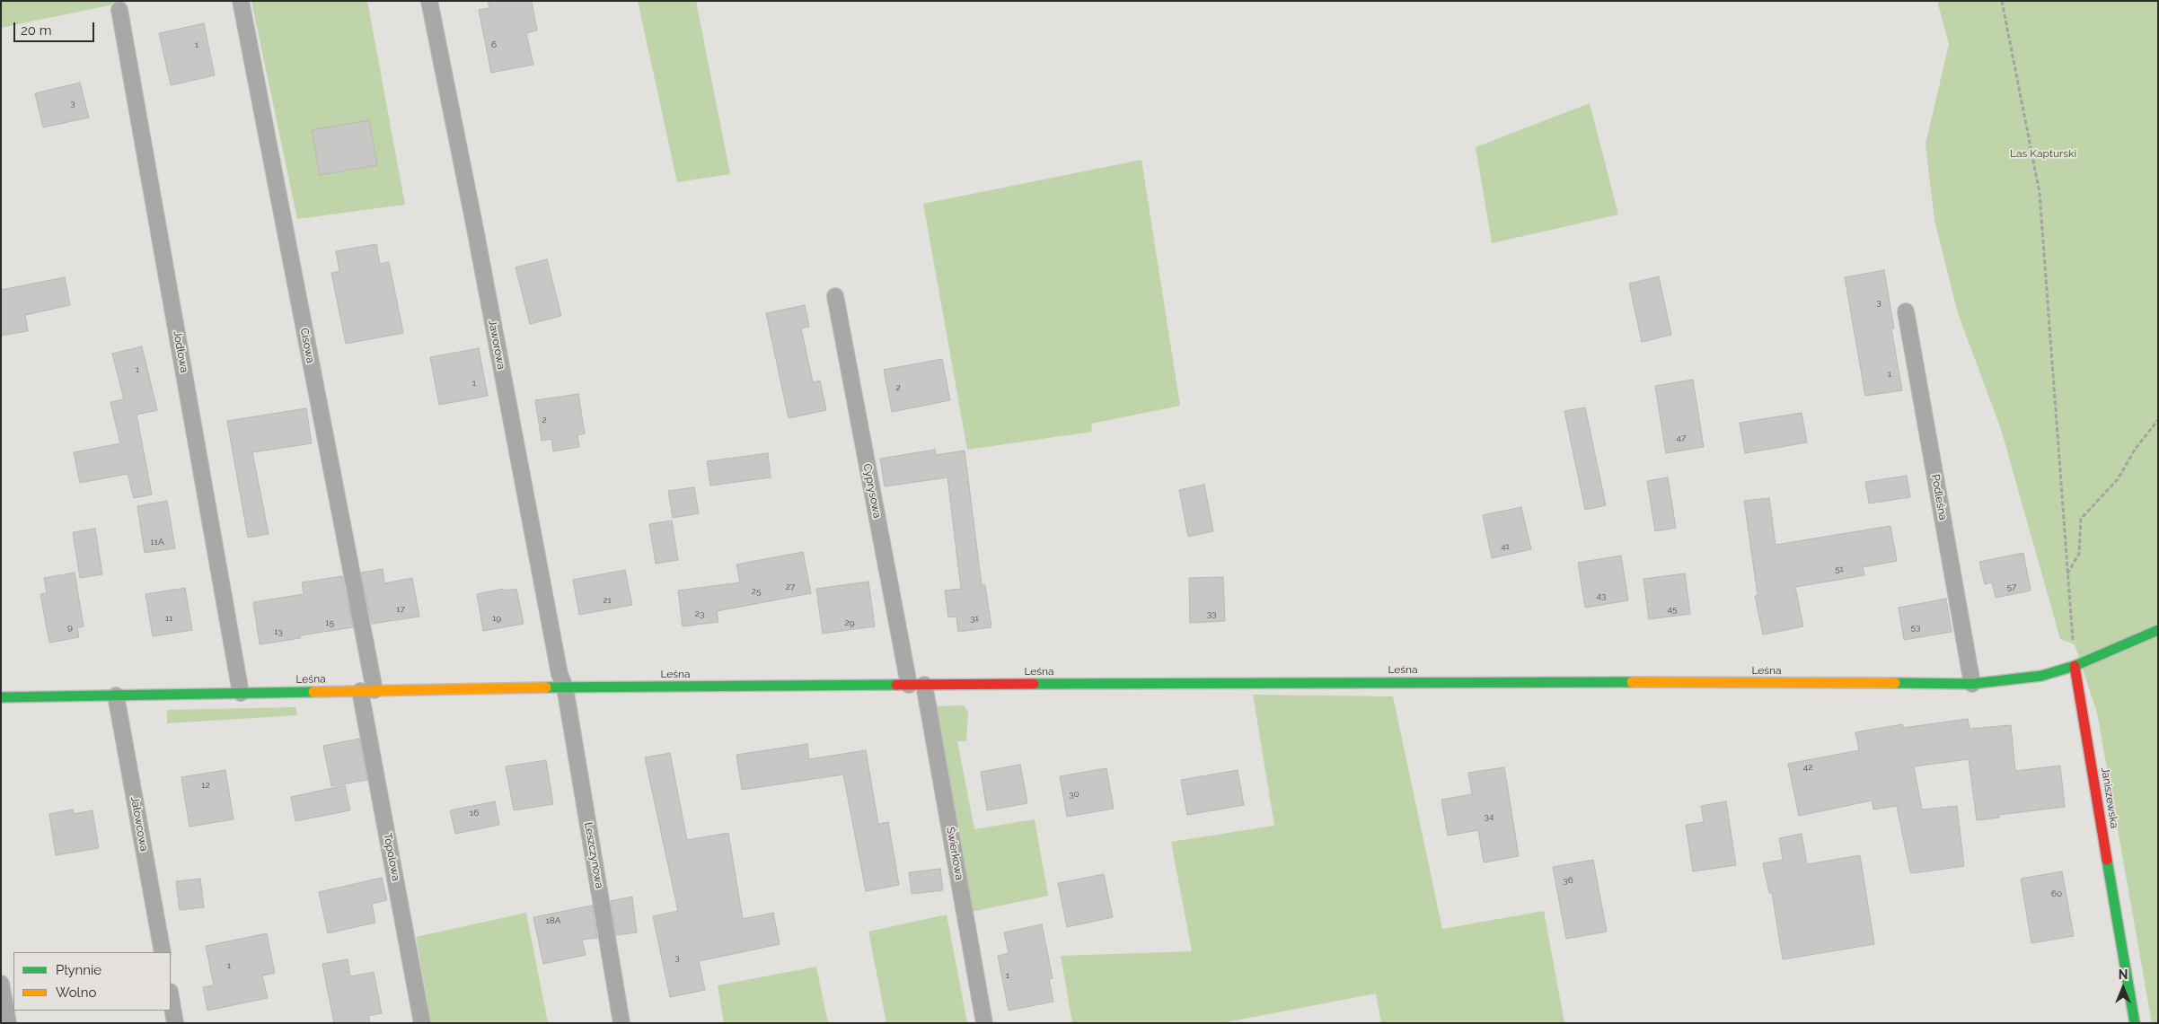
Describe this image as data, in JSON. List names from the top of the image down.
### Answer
{
  "streets": {
    "street": ["Leśna", "Janiszewska"],
    "lane": [
      "Jaworowa",
      "Cisowa",
      "Jodłowa",
      "Cyprysowa",
      "Podleśna",
      "Jałowcowa",
      "Świerkowa",
      "Leszczynowa",
      "Topolowa"
    ]
  },
  "crossings": [
    ["Jaworowa", "Leśna"],
    ["Jaworowa", "Leszczynowa"],
    ["Cisowa", "Leśna"],
    ["Cisowa", "Topolowa"],
    ["Jodłowa", "Leśna"],
    ["Cyprysowa", "Leśna"],
    ["Cyprysowa", "Świerkowa"],
    ["Podleśna", "Leśna"],
    ["Leśna", "Janiszewska"],
    ["Leśna", "Jałowcowa"],
    ["Leśna", "Świerkowa"],
    ["Leśna", "Leszczynowa"],
    ["Leśna", "Topolowa"]
  ],
  "parks": ["Las Kapturski"],
  "house_numbers": [
    "1",
    "6",
    "3",
    "3",
    "1",
    "1",
    "1",
    "2",
    "2",
    "47",
    "11A",
    "41",
    "51",
    "27",
    "57",
    "25",
    "43",
    "21",
    "17",
    "45",
    "23",
    "33",
    "11",
    "19",
    "31",
    "15",
    "29",
    "9",
    "53",
    "13",
    "42",
    "12",
    "30",
    "16",
    "34",
    "36",
    "60",
    "18A",
    "3",
    "1",
    "1"
  ],
  "legend": ["Płynnie", "Wolno"],
  "scale_bar": "20 m",
  "north": "top"
}
